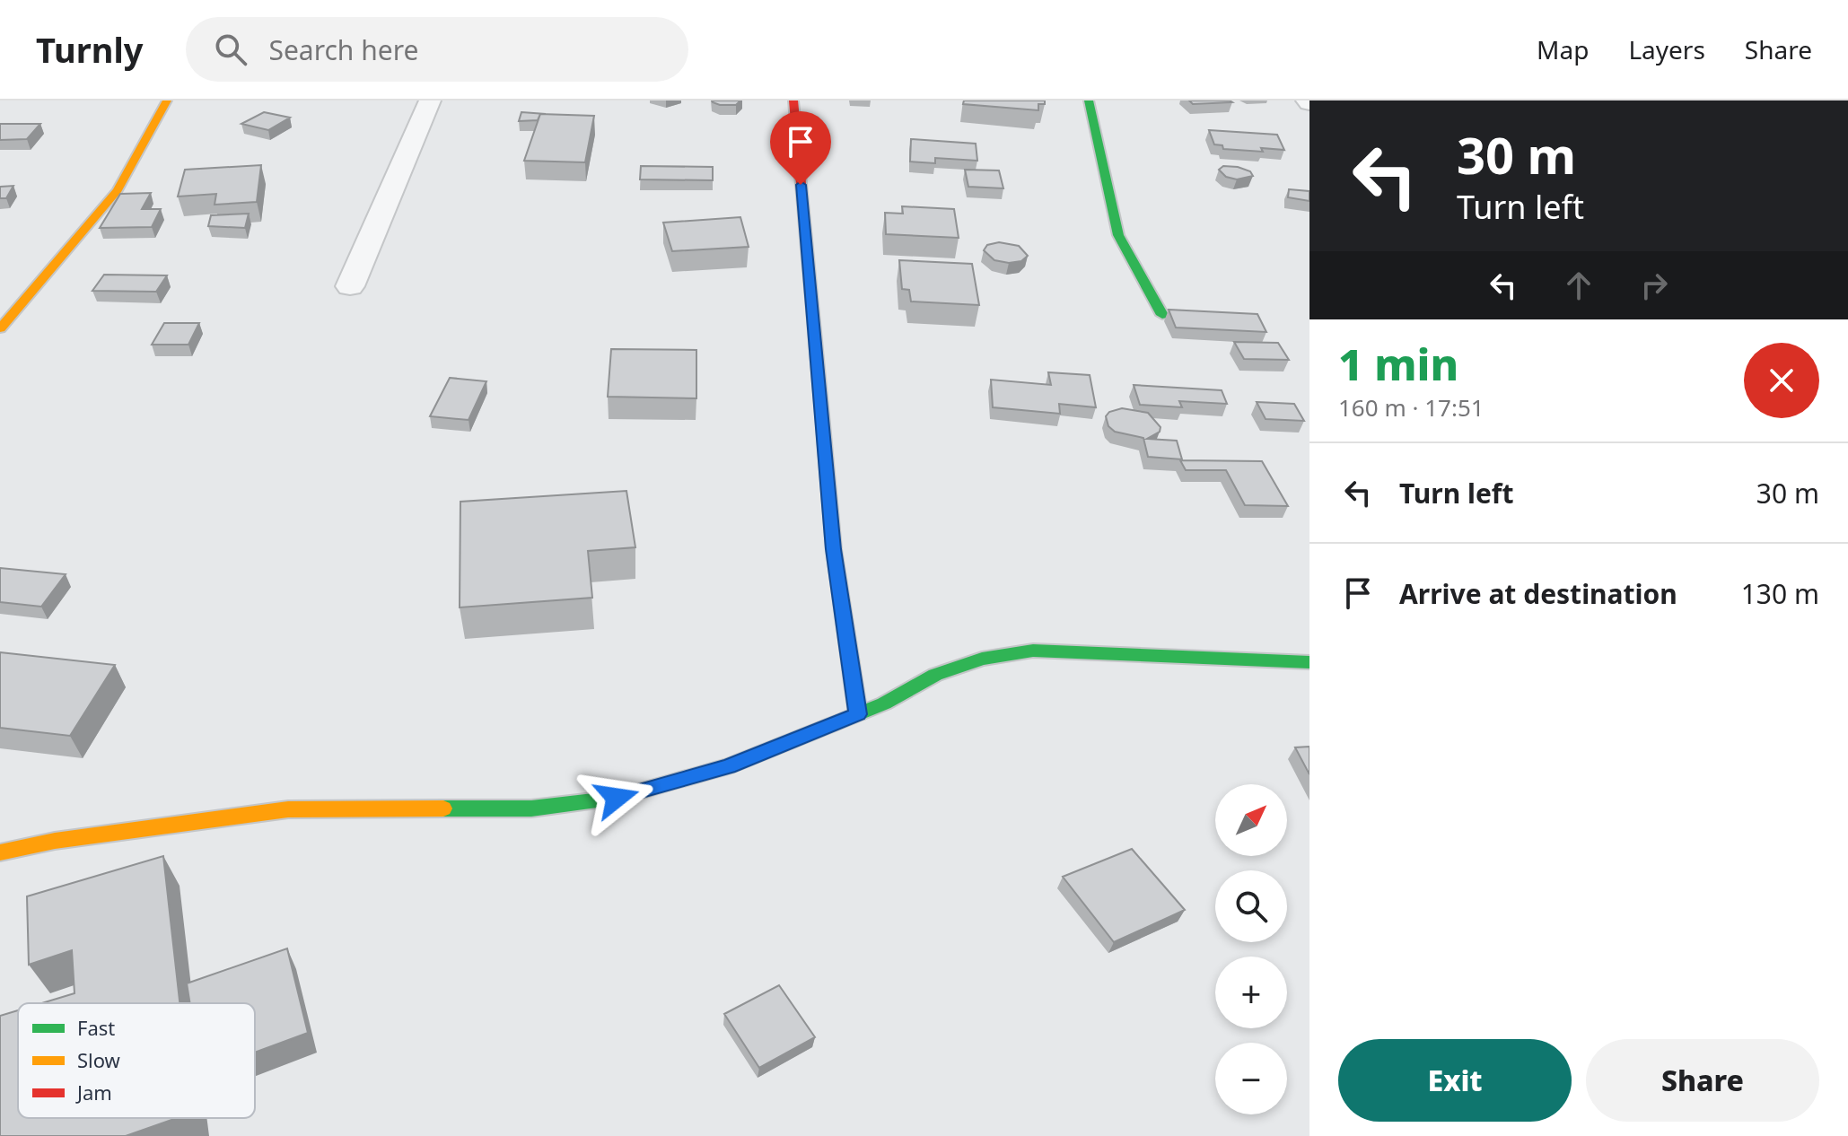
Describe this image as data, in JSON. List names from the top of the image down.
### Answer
{
  "legend": ["Fast", "Slow", "Jam"],
  "north": "top right",
  "page": {
    "header": "Turnly",
    "search": "Search here",
    "nav": ["Map", "Layers", "Share"],
    "turn": ["30 m", "Turn left"],
    "heading": ["1 min", "160 m · 17:51"],
    "list": [
      {
        "name": "Turn left",
        "value": "30 m"
      },
      {
        "name": "Arrive at destination",
        "value": "130 m"
      }
    ],
    "map_buttons": ["+", "−"],
    "buttons": ["Exit", "Share"]
  }
}
